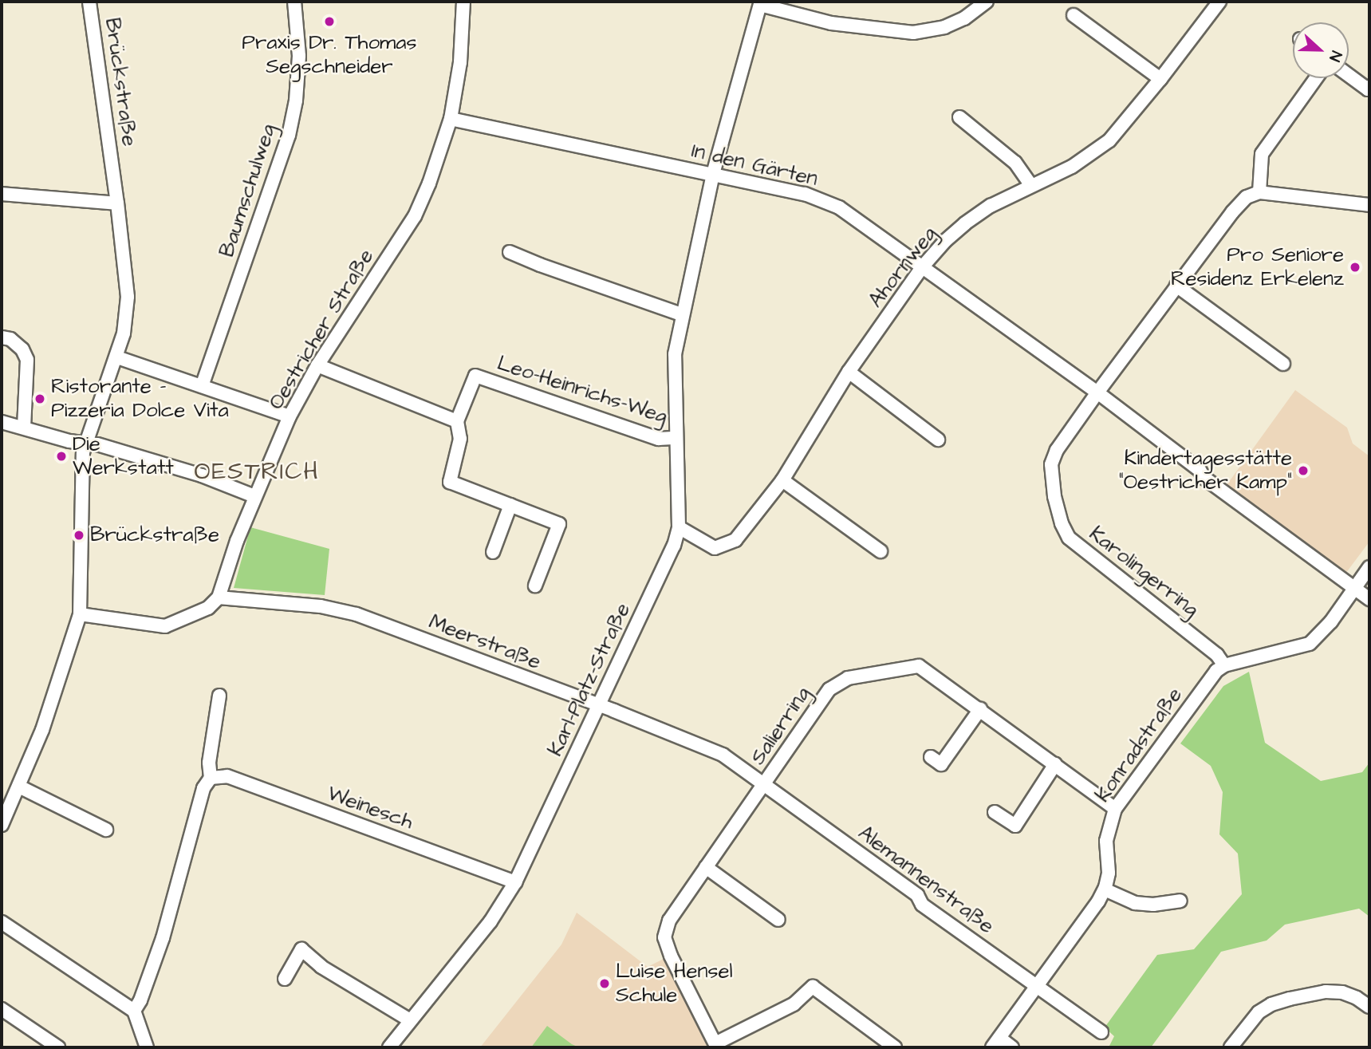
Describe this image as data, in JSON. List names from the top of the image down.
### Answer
{
  "streets": {
    "street": [
      "Brückstraße",
      "In den Gärten",
      "Baumschulweg",
      "Ahornweg",
      "Oestricher Straße",
      "Leo-Heinrichs-Weg",
      "Karolingerring",
      "Meerstraße",
      "Karl-Platz-Straße",
      "Salierring",
      "Konradstraße",
      "Weinesch",
      "Alemannenstraße"
    ]
  },
  "crossings": [
    ["In den Gärten", "Ahornweg"],
    ["In den Gärten", "Oestricher Straße"],
    ["In den Gärten", "Karolingerring"],
    ["In den Gärten", "Karl-Platz-Straße"],
    ["Ahornweg", "Karl-Platz-Straße"],
    ["Oestricher Straße", "Meerstraße"],
    ["Leo-Heinrichs-Weg", "Karl-Platz-Straße"],
    ["Karolingerring", "Konradstraße"],
    ["Meerstraße", "Karl-Platz-Straße"],
    ["Meerstraße", "Alemannenstraße"],
    ["Karl-Platz-Straße", "Weinesch"],
    ["Salierring", "Konradstraße"],
    ["Salierring", "Alemannenstraße"],
    ["Konradstraße", "Alemannenstraße"]
  ],
  "districts": ["OESTRICH"],
  "places": [
    "Praxis Dr. Thomas Segschneider",
    "Pro Seniore Residenz Erkelenz",
    "Ristorante - Pizzeria Dolce Vita",
    "Die Werkstatt",
    "Kindertagesstätte \"Oestricher Kamp\"",
    "Brückstraße",
    "Luise Hensel Schule"
  ],
  "north": "right"
}
